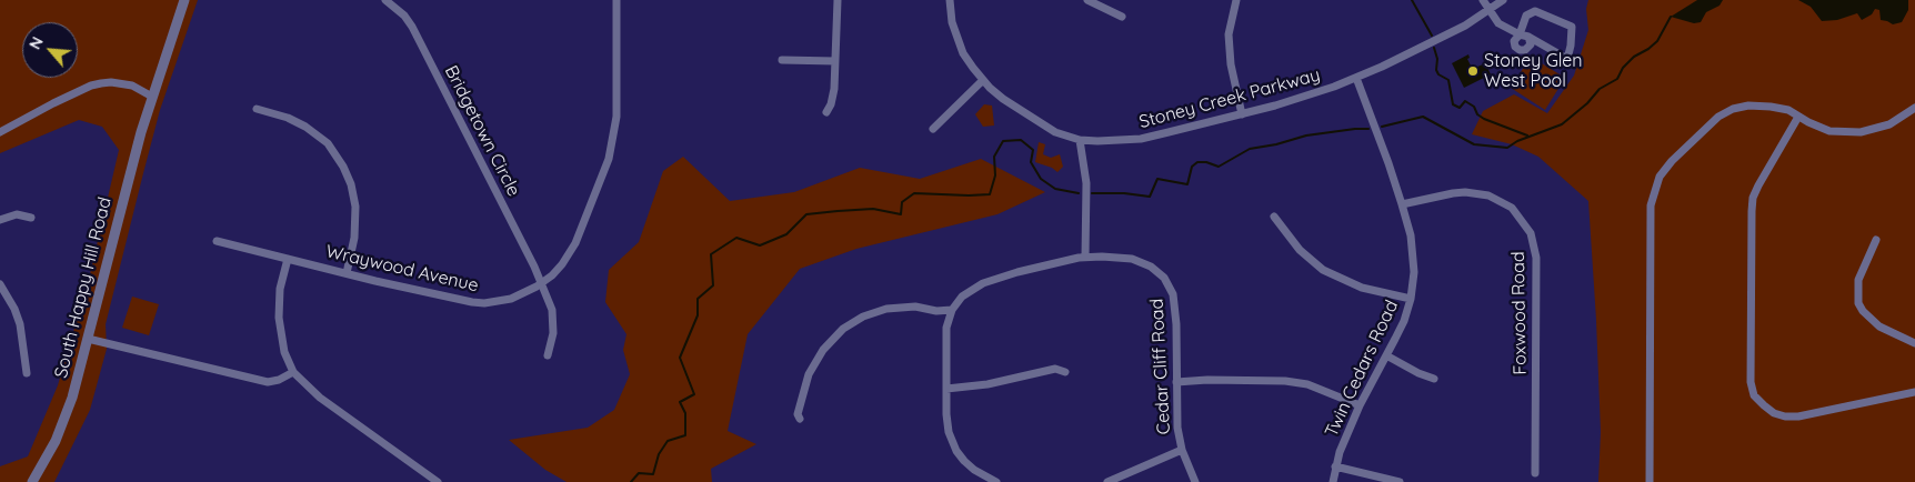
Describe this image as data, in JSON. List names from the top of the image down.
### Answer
{
  "streets": {
    "street": [
      "Stoney Creek Parkway",
      "Bridgetown Circle",
      "Wraywood Avenue",
      "South Happy Hill Road",
      "Foxwood Road",
      "Cedar Cliff Road",
      "Twin Cedars Road"
    ]
  },
  "crossings": [
    ["Stoney Creek Parkway", "Twin Cedars Road"],
    ["Bridgetown Circle", "Wraywood Avenue"],
    ["Foxwood Road", "Twin Cedars Road"]
  ],
  "places": ["Stoney Glen West Pool"],
  "north": "top left"
}
